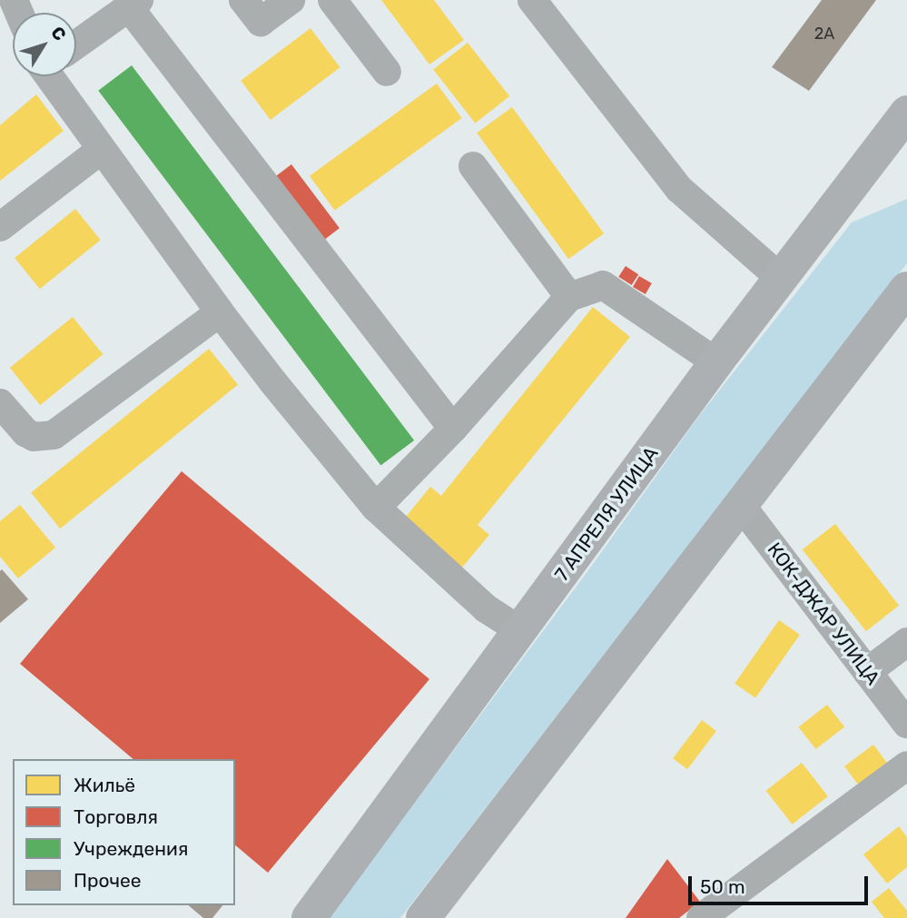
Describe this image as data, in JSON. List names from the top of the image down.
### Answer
{
  "streets": {
    "main road": ["7 АПРЕЛЯ УЛИЦА"],
    "street": ["КОК-ДЖАР УЛИЦА"]
  },
  "house_numbers": ["2А"],
  "legend": [
    "Жильё",
    "Торговля",
    "Учреждения",
    "Прочее"
  ],
  "scale_bar": "50 m",
  "north": "top right"
}
